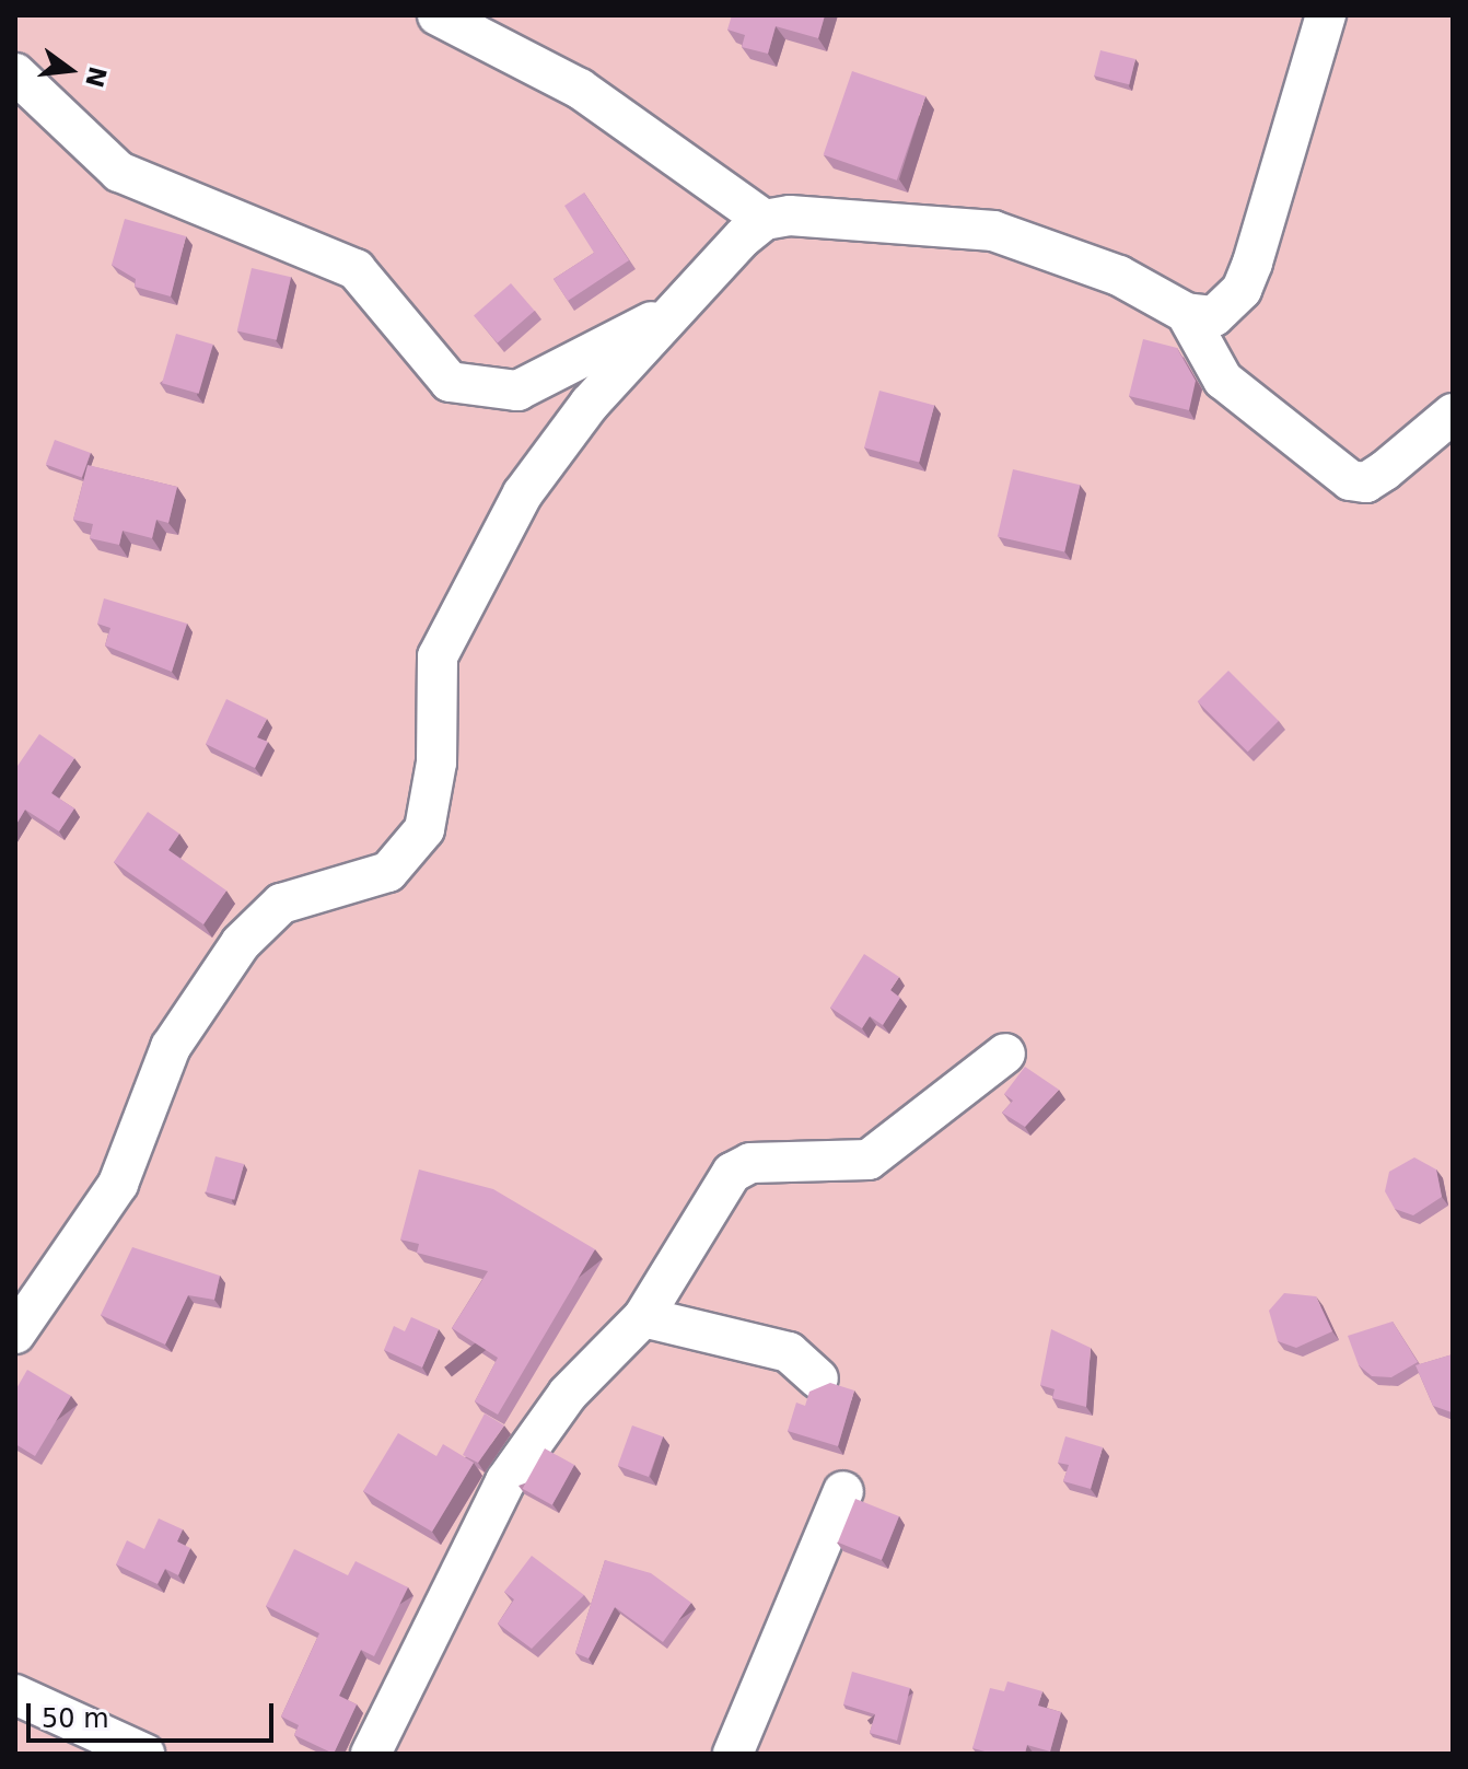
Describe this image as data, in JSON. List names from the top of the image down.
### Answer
{
  "scale_bar": "50 m",
  "north": "right"
}
